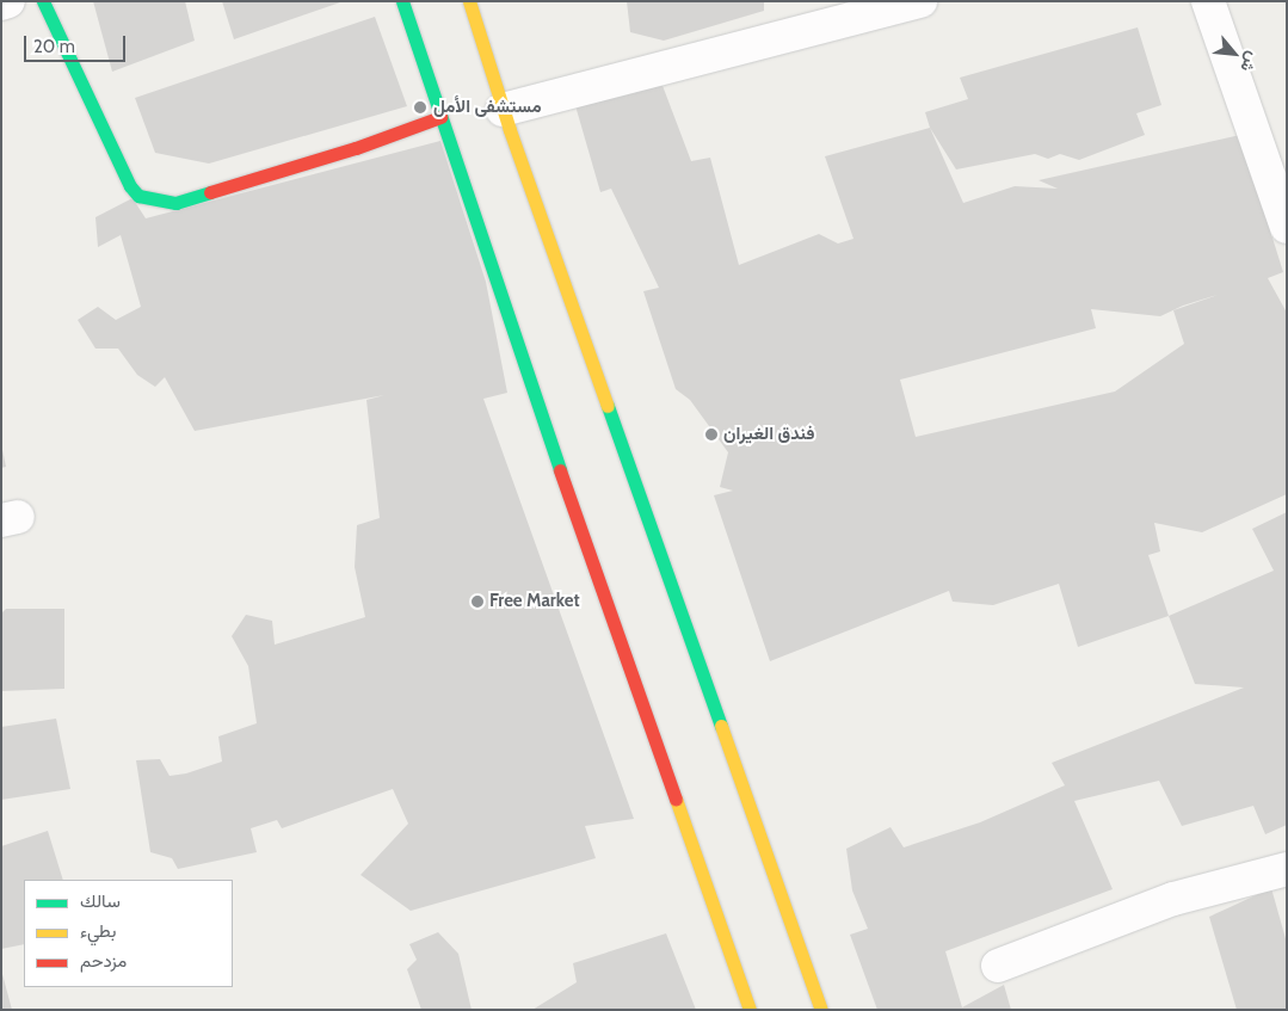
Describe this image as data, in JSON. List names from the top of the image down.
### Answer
{
  "places": ["مستشفى الأمل", "فندق الغيران", "Free Market"],
  "legend": ["سالك", "بطيء", "مزدحم"],
  "scale_bar": "20 m",
  "north": "bottom right"
}
